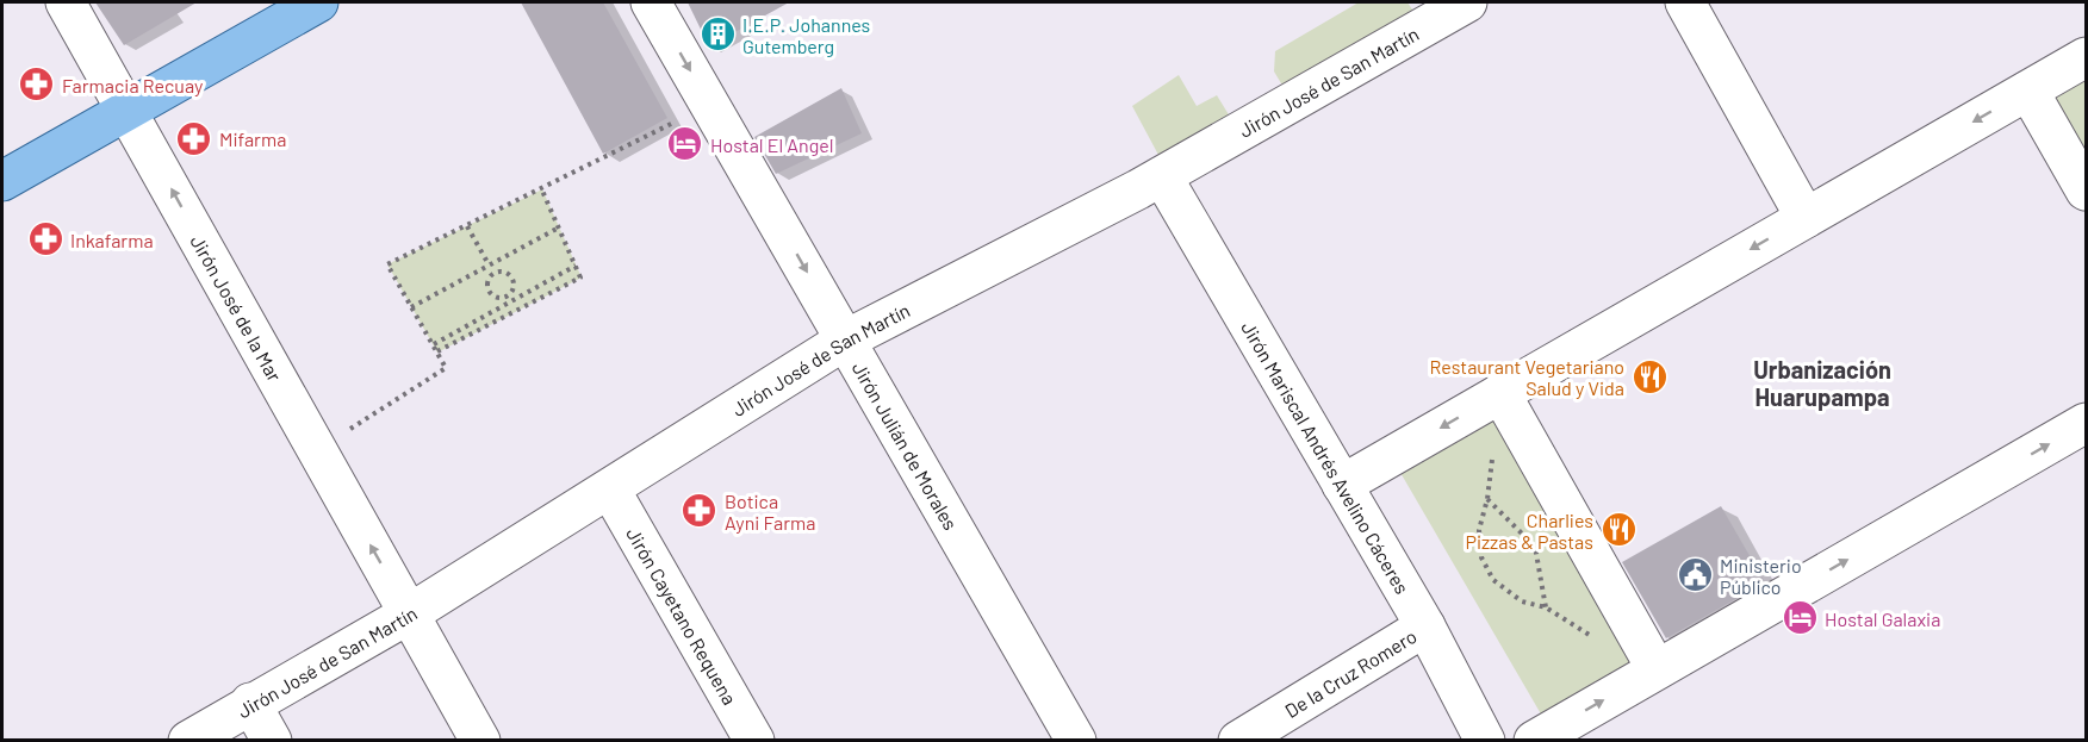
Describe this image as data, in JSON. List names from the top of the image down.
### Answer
{
  "streets": {
    "street": [
      "Jirón José de San Martín",
      "Jirón José de la Mar",
      "Jirón Julián de Morales",
      "Jirón Mariscal Andrés Avelino Cáceres",
      "Jirón Cayetano Requena",
      "De la Cruz Romero"
    ]
  },
  "crossings": [
    ["Jirón José de San Martín", "Jirón José de la Mar"],
    ["Jirón José de San Martín", "Jirón Julián de Morales"],
    ["Jirón José de San Martín", "Jirón Mariscal Andrés Avelino Cáceres"],
    ["Jirón José de San Martín", "Jirón Cayetano Requena"],
    ["Jirón Mariscal Andrés Avelino Cáceres", "De la Cruz Romero"]
  ],
  "one_way": ["Jirón José de la Mar", "Jirón Julián de Morales"],
  "districts": ["Urbanización Huarupampa"],
  "places": {
    "building": ["I.E.P. Johannes Gutemberg"],
    "pharmacy": [
      "Farmacia Recuay",
      "Mifarma",
      "Inkafarma",
      "Botica Ayni Farma"
    ],
    "hotel": ["Hostal El Angel", "Hostal Galaxia"],
    "restaurant": ["Restaurant Vegetariano Salud y Vida", "Charlies Pizzas & Pastas"],
    "public building": ["Ministerio Público"]
  }
}
